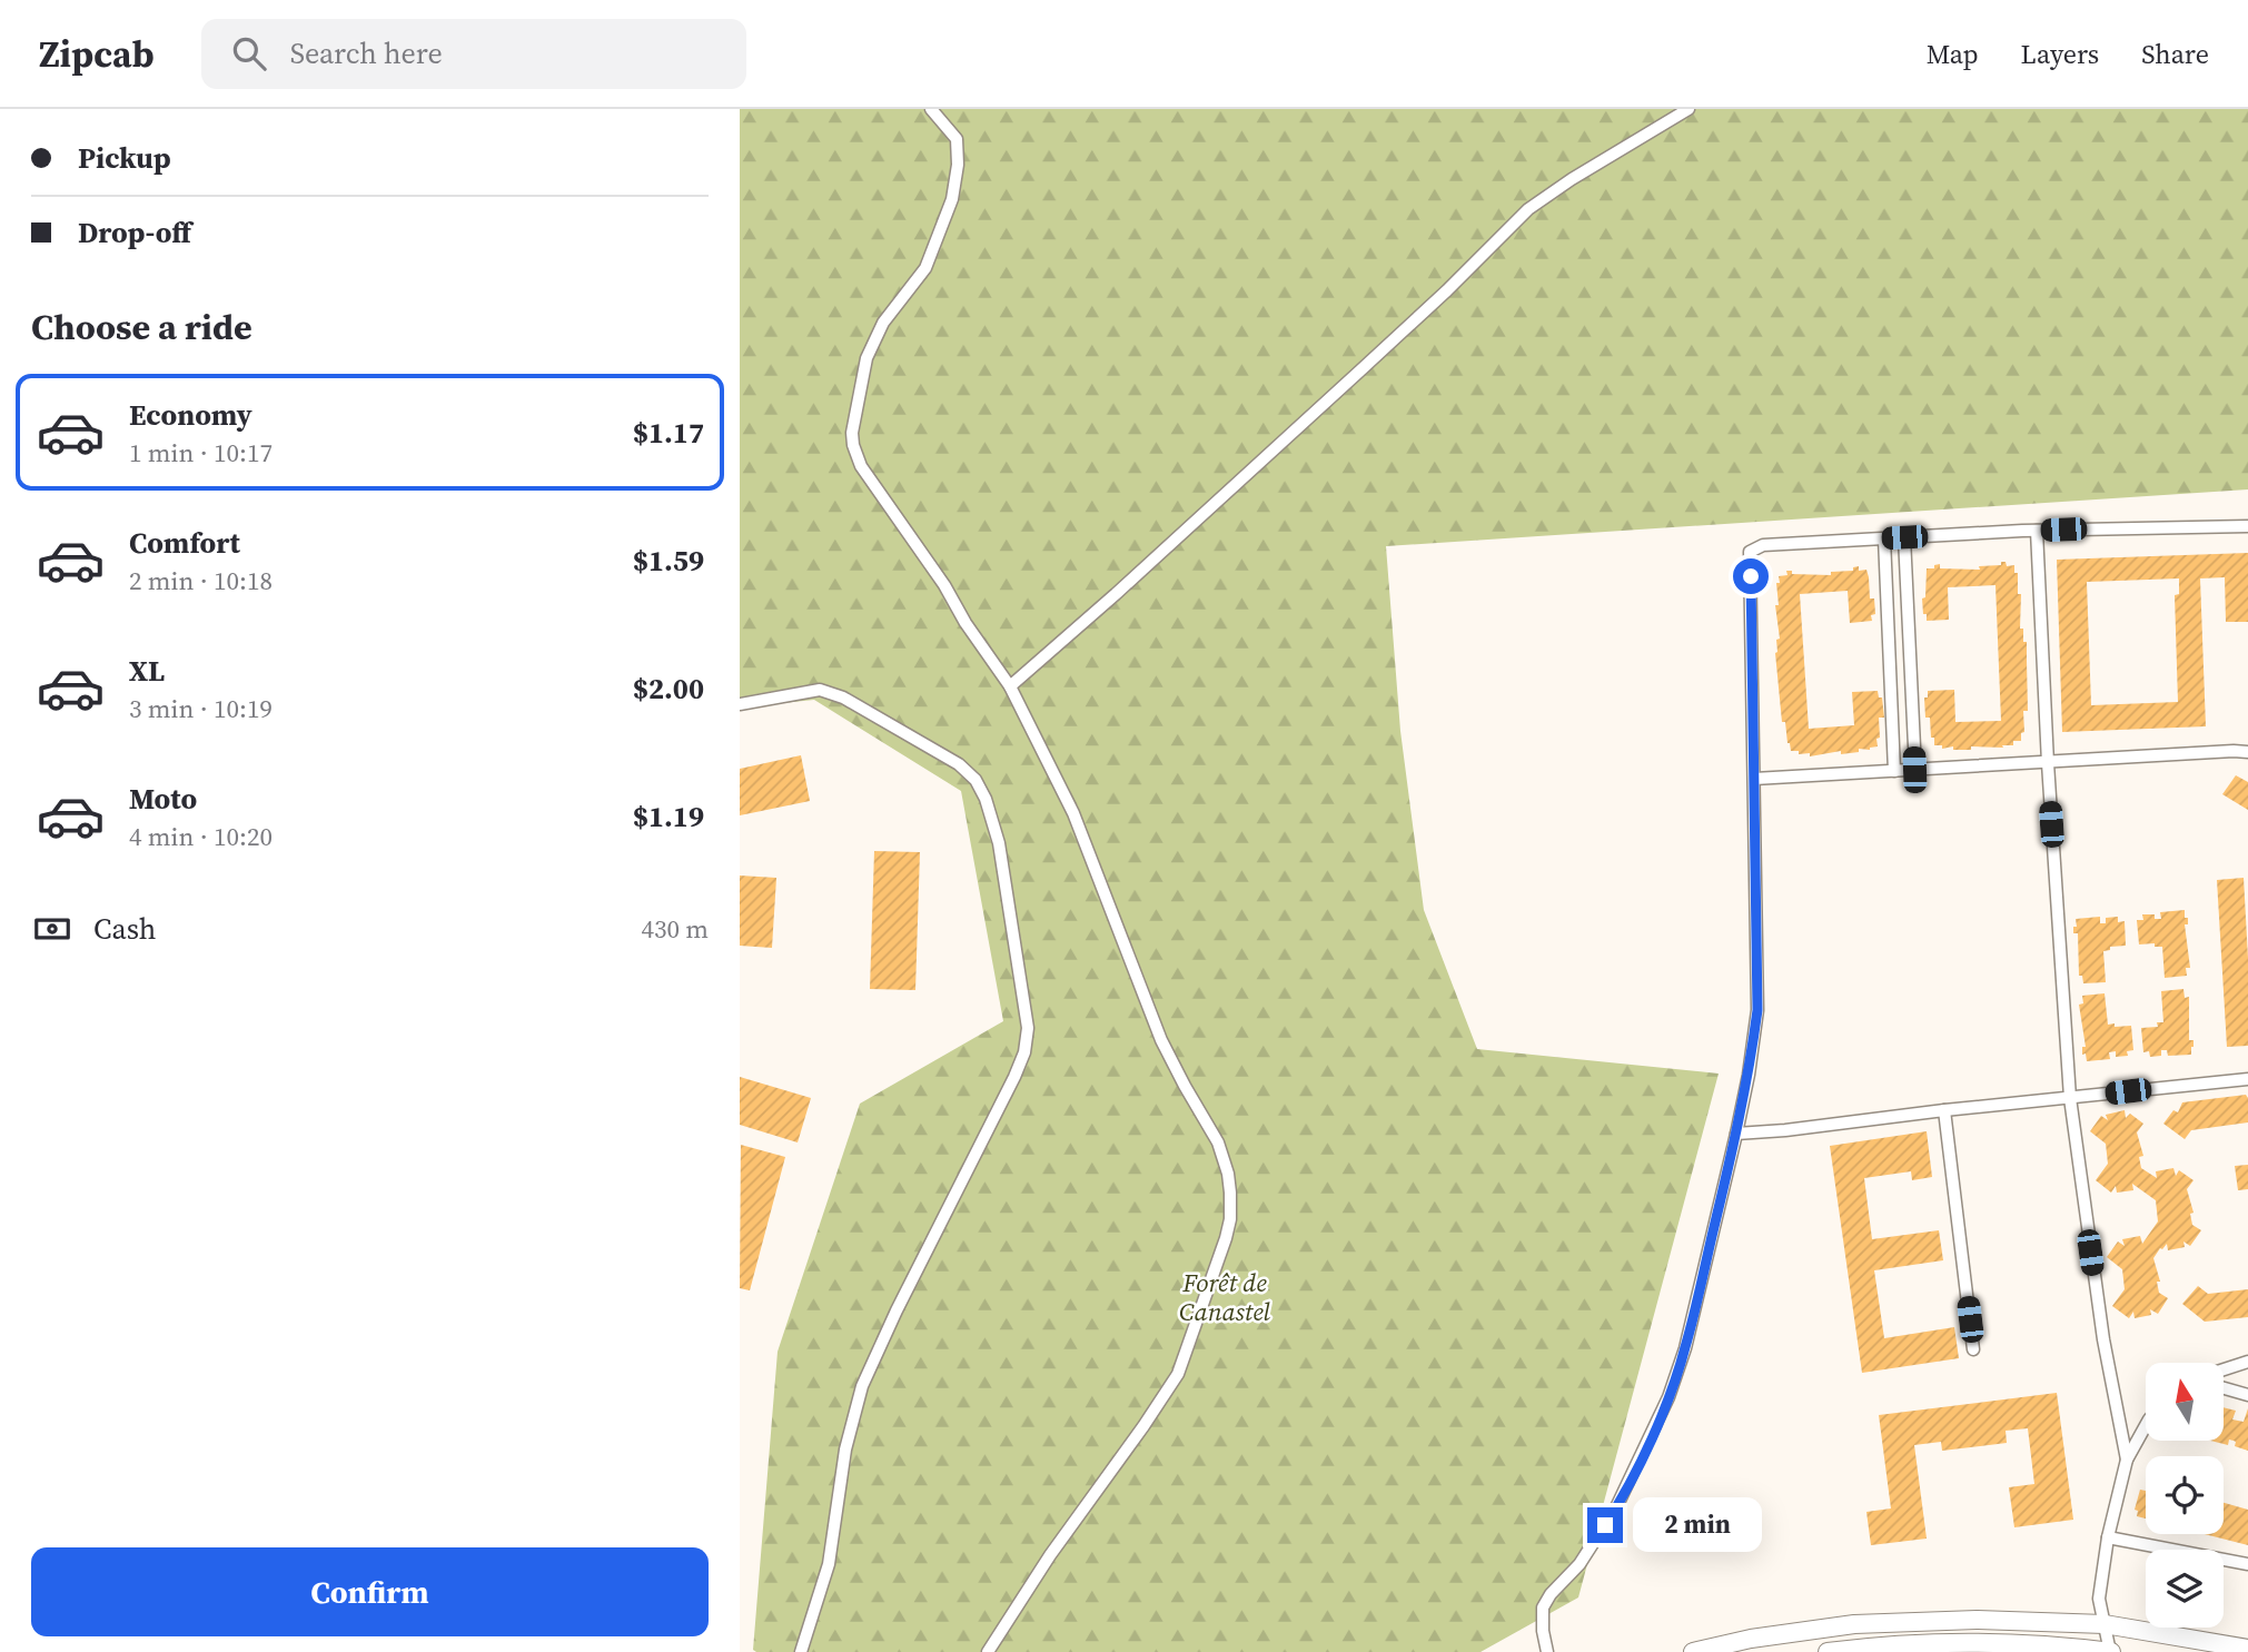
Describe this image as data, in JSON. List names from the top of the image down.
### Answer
{
  "parks": ["Forêt de Canastel"],
  "north": "top",
  "page": {
    "header": "Zipcab",
    "search": "Search here",
    "nav": ["Map", "Layers", "Share"],
    "banner": ["Pickup", "Drop-off"],
    "heading": "Choose a ride",
    "list": [
      {
        "name": "Economy",
        "note": "1 min · 10:17",
        "value": "$1.17"
      },
      {
        "name": "Comfort",
        "note": "2 min · 10:18",
        "value": "$1.59"
      },
      {
        "name": "XL",
        "note": "3 min · 10:19",
        "value": "$2.00"
      },
      {
        "name": "Moto",
        "note": "4 min · 10:20",
        "value": "$1.19"
      }
    ],
    "pay": ["Cash", "430 m"],
    "bubble": "2 min",
    "buttons": "Confirm"
  }
}
